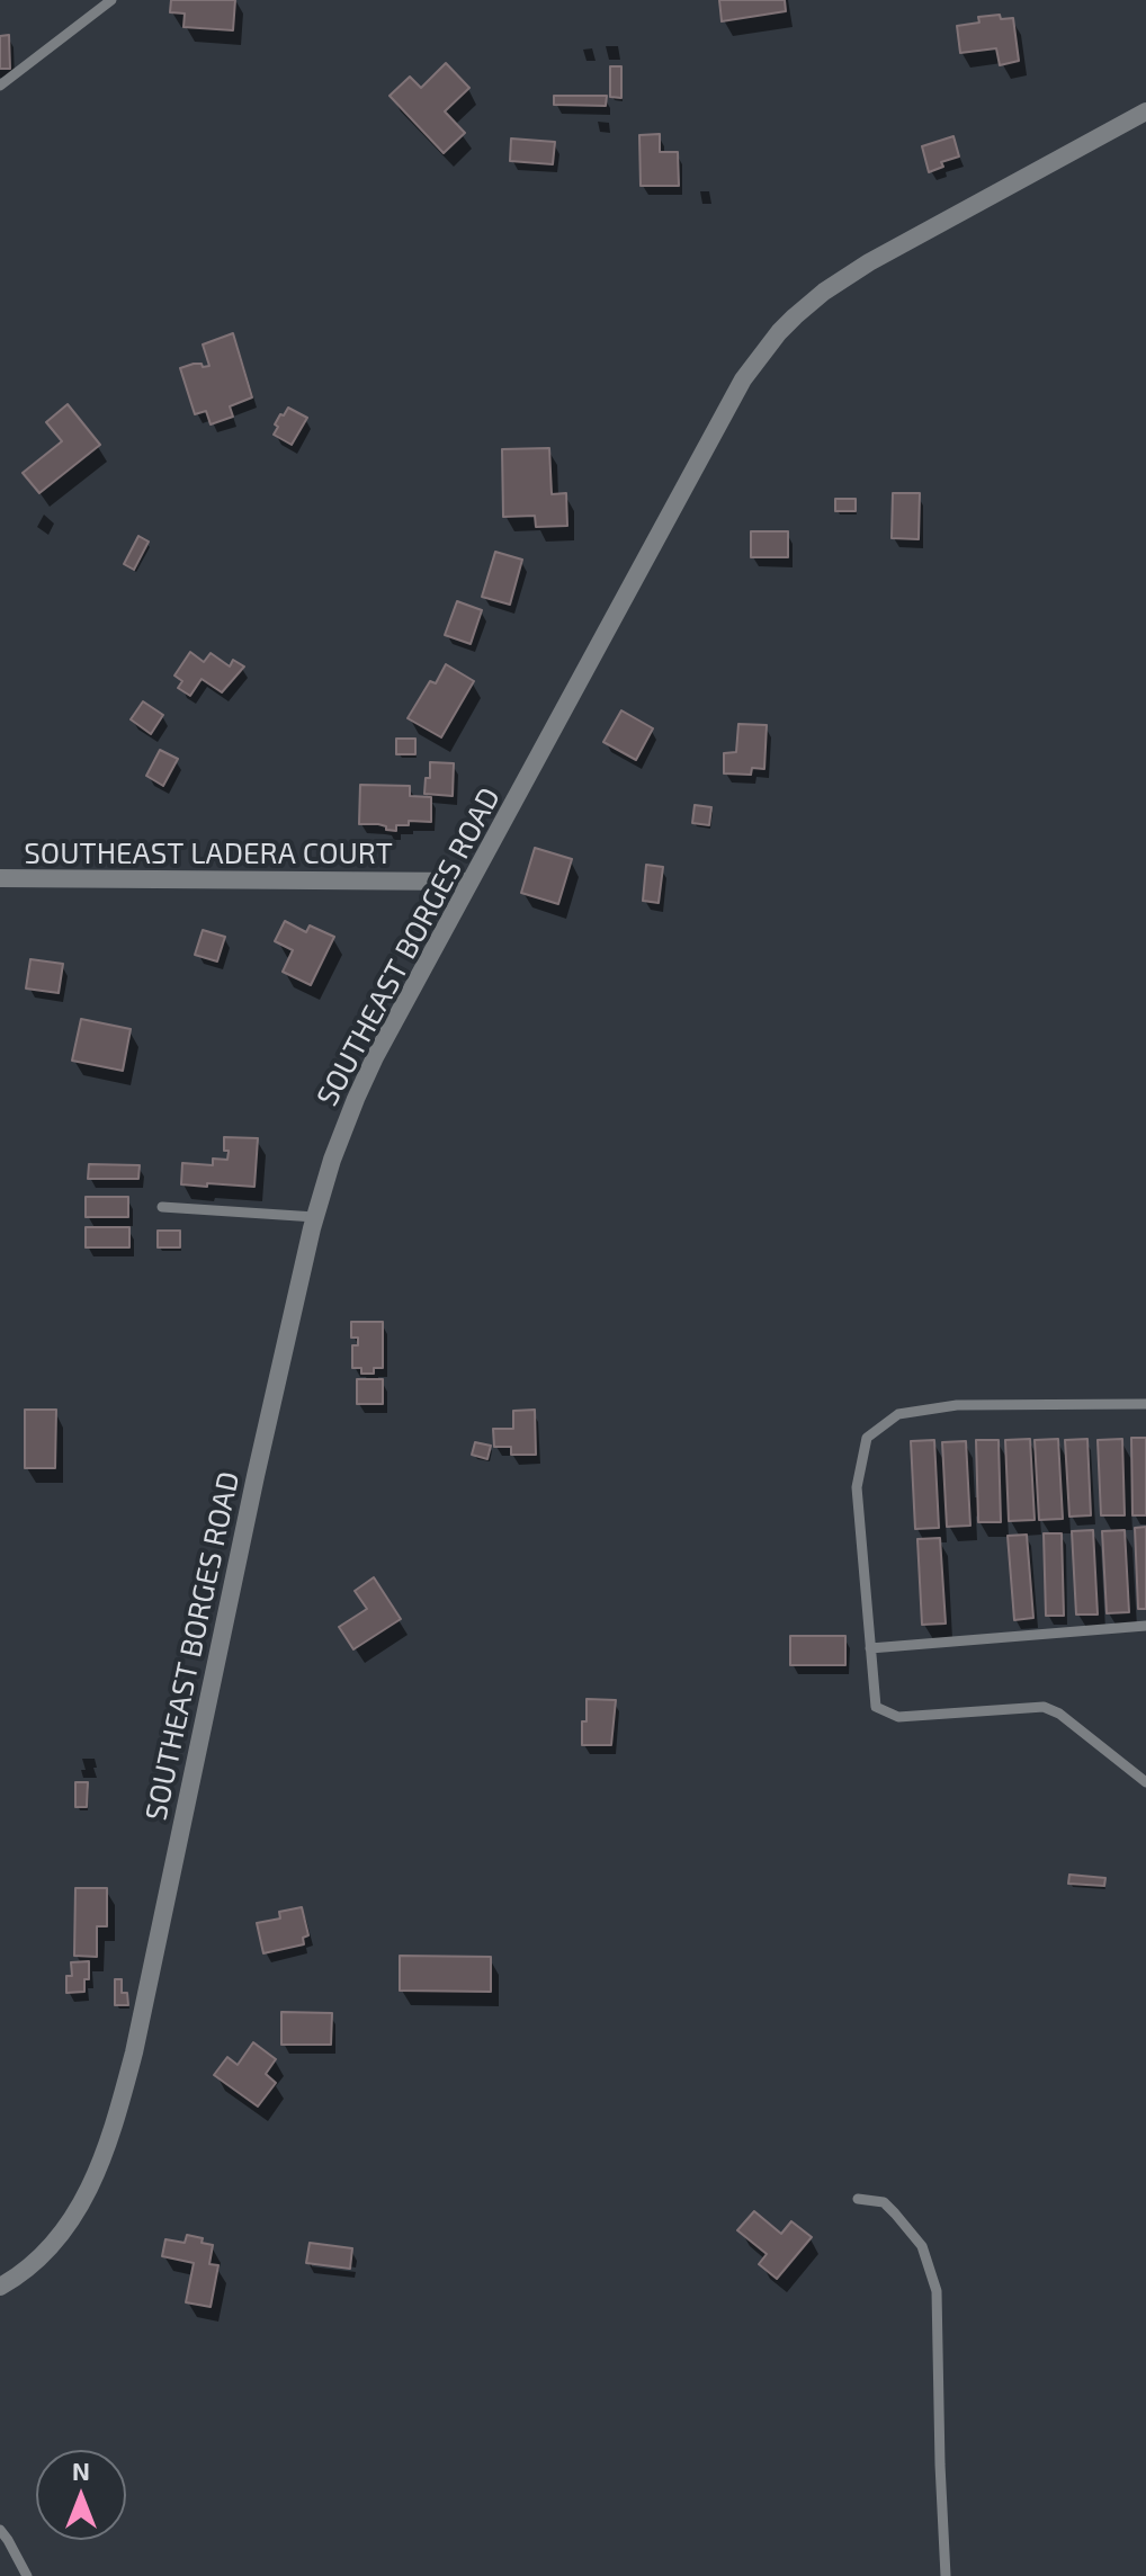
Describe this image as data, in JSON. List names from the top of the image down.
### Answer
{
  "streets": {
    "street": ["SOUTHEAST LADERA COURT", "SOUTHEAST BORGES ROAD"]
  },
  "crossings": [
    ["SOUTHEAST LADERA COURT", "SOUTHEAST BORGES ROAD"]
  ],
  "north": "top"
}
